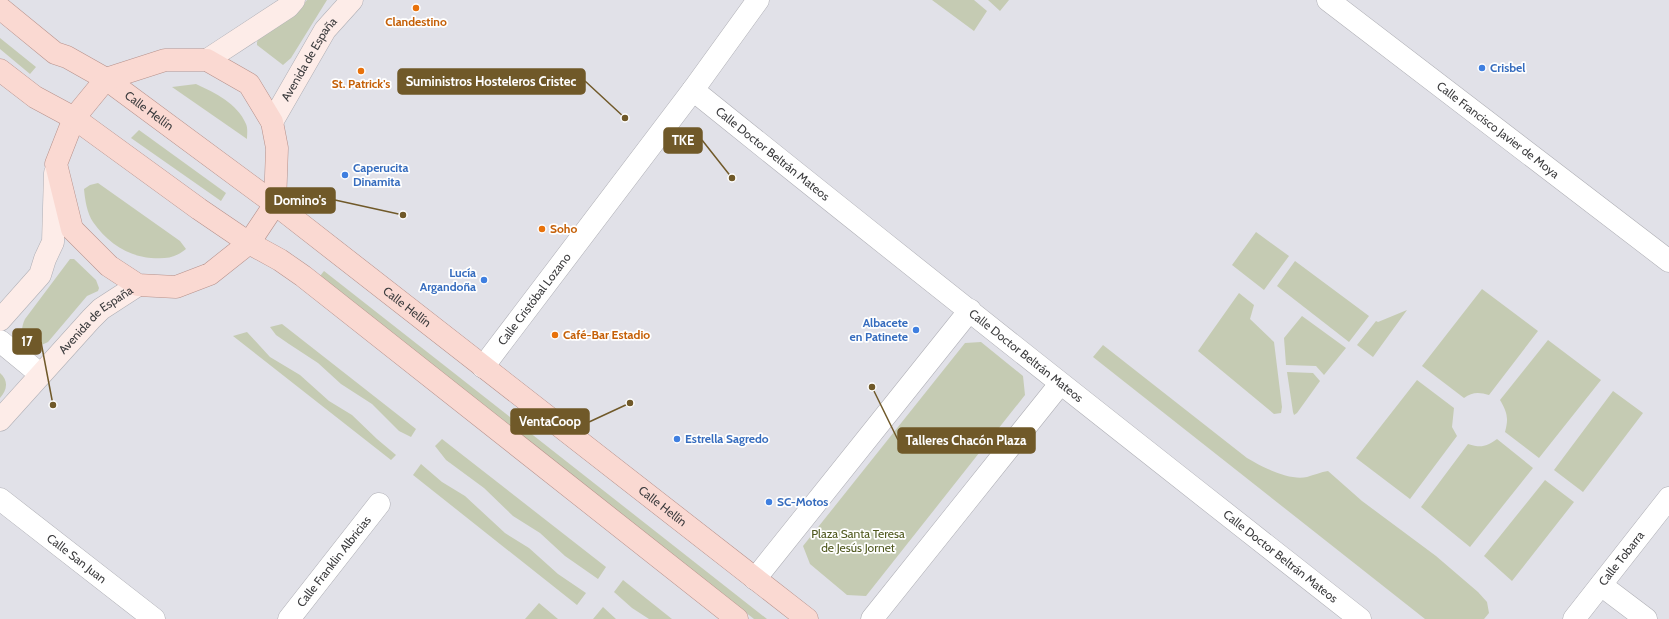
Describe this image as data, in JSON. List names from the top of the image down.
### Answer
{
  "streets": {
    "main road": ["Avenida de España", "Calle Hellín"],
    "street": [
      "Calle Francisco Javier de Moya",
      "Calle Doctor Beltrán Mateos",
      "Calle Cristóbal Lozano",
      "Calle San Juan",
      "Calle Tobarra",
      "Calle Franklin Albricias"
    ]
  },
  "crossings": [
    ["Avenida de España", "Calle Hellín"],
    ["Calle Hellín", "Calle Cristóbal Lozano"],
    ["Calle Doctor Beltrán Mateos", "Calle Cristóbal Lozano"]
  ],
  "parks": ["Plaza Santa Teresa de Jesús Jornet"],
  "places": [
    "Clandestino",
    "Crisbel",
    "St. Patrick's",
    "Suministros Hosteleros Cristec",
    "Caperucita Dinamita",
    "TKE",
    "Domino's",
    "Soho",
    "Lucía Argandoña",
    "Albacete en Patinete",
    "Café-Bar Estadio",
    "Talleres Chacón Plaza",
    "VentaCoop",
    "17",
    "Estrella Sagredo",
    "SC-Motos"
  ]
}
